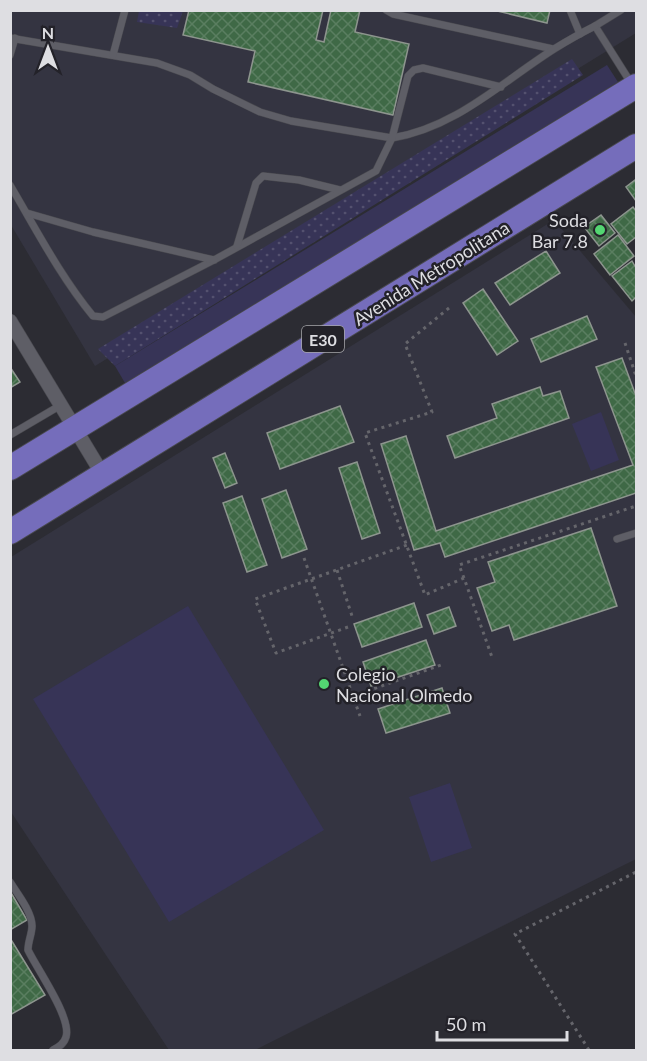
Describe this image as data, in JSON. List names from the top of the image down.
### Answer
{
  "streets": {
    "highway": ["Avenida Metropolitana", "E30"]
  },
  "places": ["Soda Bar 7.8", "Colegio Nacional Olmedo"],
  "scale_bar": "50 m",
  "north": "top"
}
